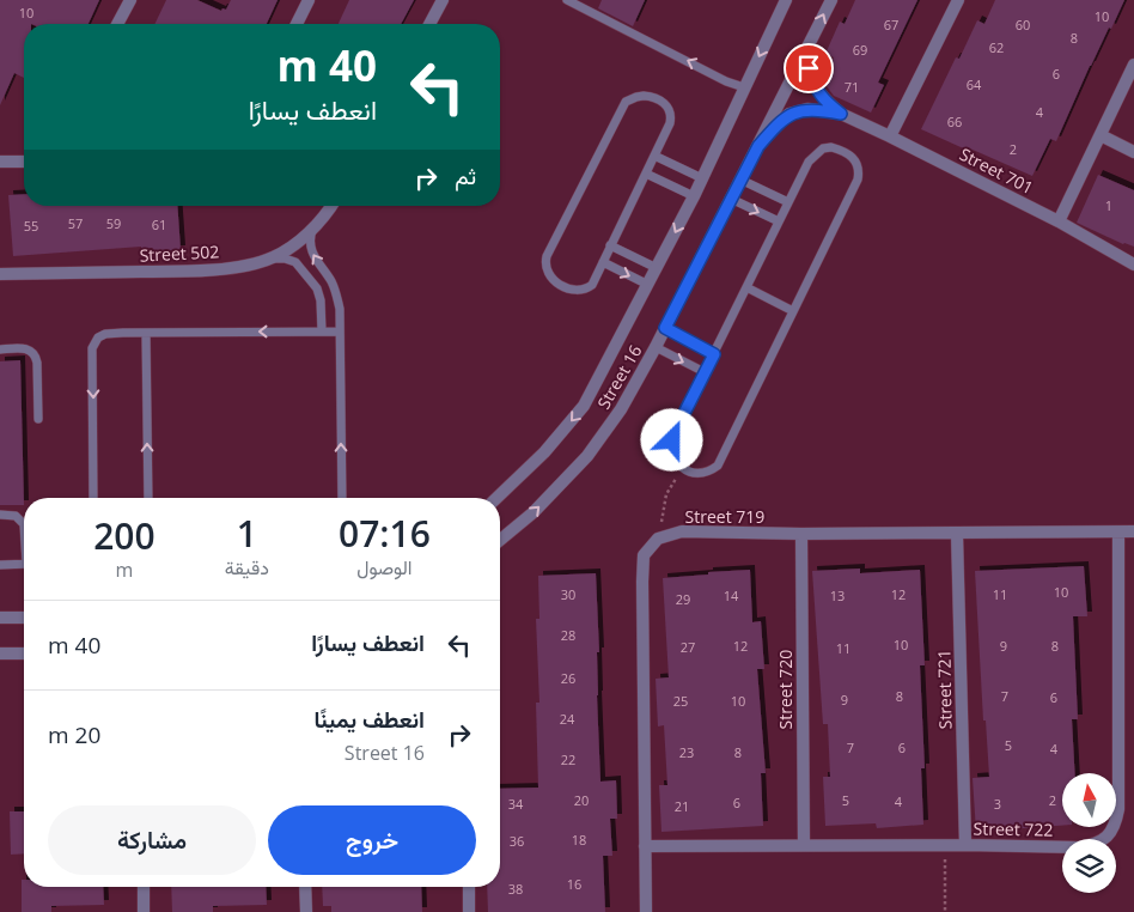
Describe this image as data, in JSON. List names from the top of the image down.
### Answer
{
  "streets": {
    "street": [
      "Street 701",
      "Street 502",
      "Street 16",
      "Street 719",
      "Street 720",
      "Street 721",
      "Street 722"
    ]
  },
  "crossings": [
    ["Street 701", "Street 16"],
    ["Street 719", "Street 720"],
    ["Street 719", "Street 721"],
    ["Street 719", "Street 722"],
    ["Street 720", "Street 722"],
    ["Street 721", "Street 722"]
  ],
  "house_numbers": [
    "10",
    "10",
    "67",
    "60",
    "8",
    "62",
    "69",
    "6",
    "64",
    "71",
    "4",
    "66",
    "2",
    "1",
    "57",
    "59",
    "61",
    "55",
    "10",
    "30",
    "12",
    "11",
    "14",
    "13",
    "29",
    "28",
    "10",
    "12",
    "9",
    "8",
    "27",
    "11",
    "26",
    "8",
    "7",
    "6",
    "9",
    "25",
    "10",
    "24",
    "5",
    "7",
    "6",
    "4",
    "23",
    "8",
    "22",
    "20",
    "5",
    "2",
    "4",
    "6",
    "34",
    "3",
    "21",
    "18",
    "36",
    "16",
    "38"
  ],
  "north": "top",
  "page": {
    "turn": ["40 m", "انعطف يسارًا"],
    "then": "ثم",
    "eta": [
      "07:16",
      "الوصول",
      "1",
      "دقيقة",
      "200",
      "m"
    ],
    "list": [
      {
        "name": "انعطف يسارًا",
        "value": "40 m"
      },
      {
        "name": "انعطف يمينًا",
        "note": "Street 16",
        "value": "20 m"
      }
    ],
    "buttons": ["خروج", "مشاركة"]
  }
}
